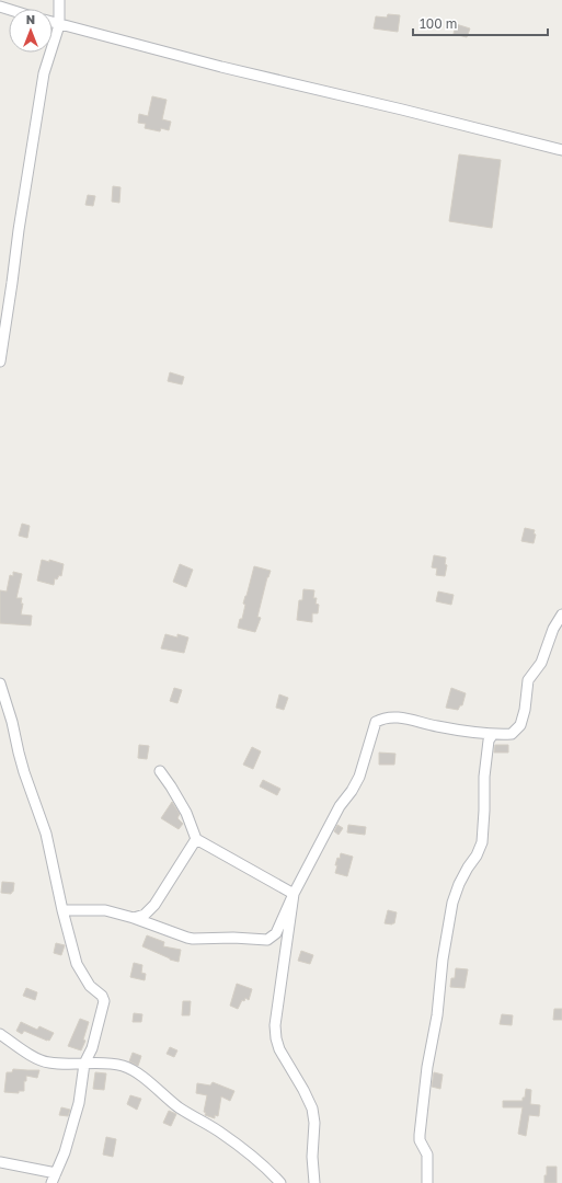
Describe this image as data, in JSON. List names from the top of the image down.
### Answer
{
  "scale_bar": "100 m",
  "north": "top"
}
